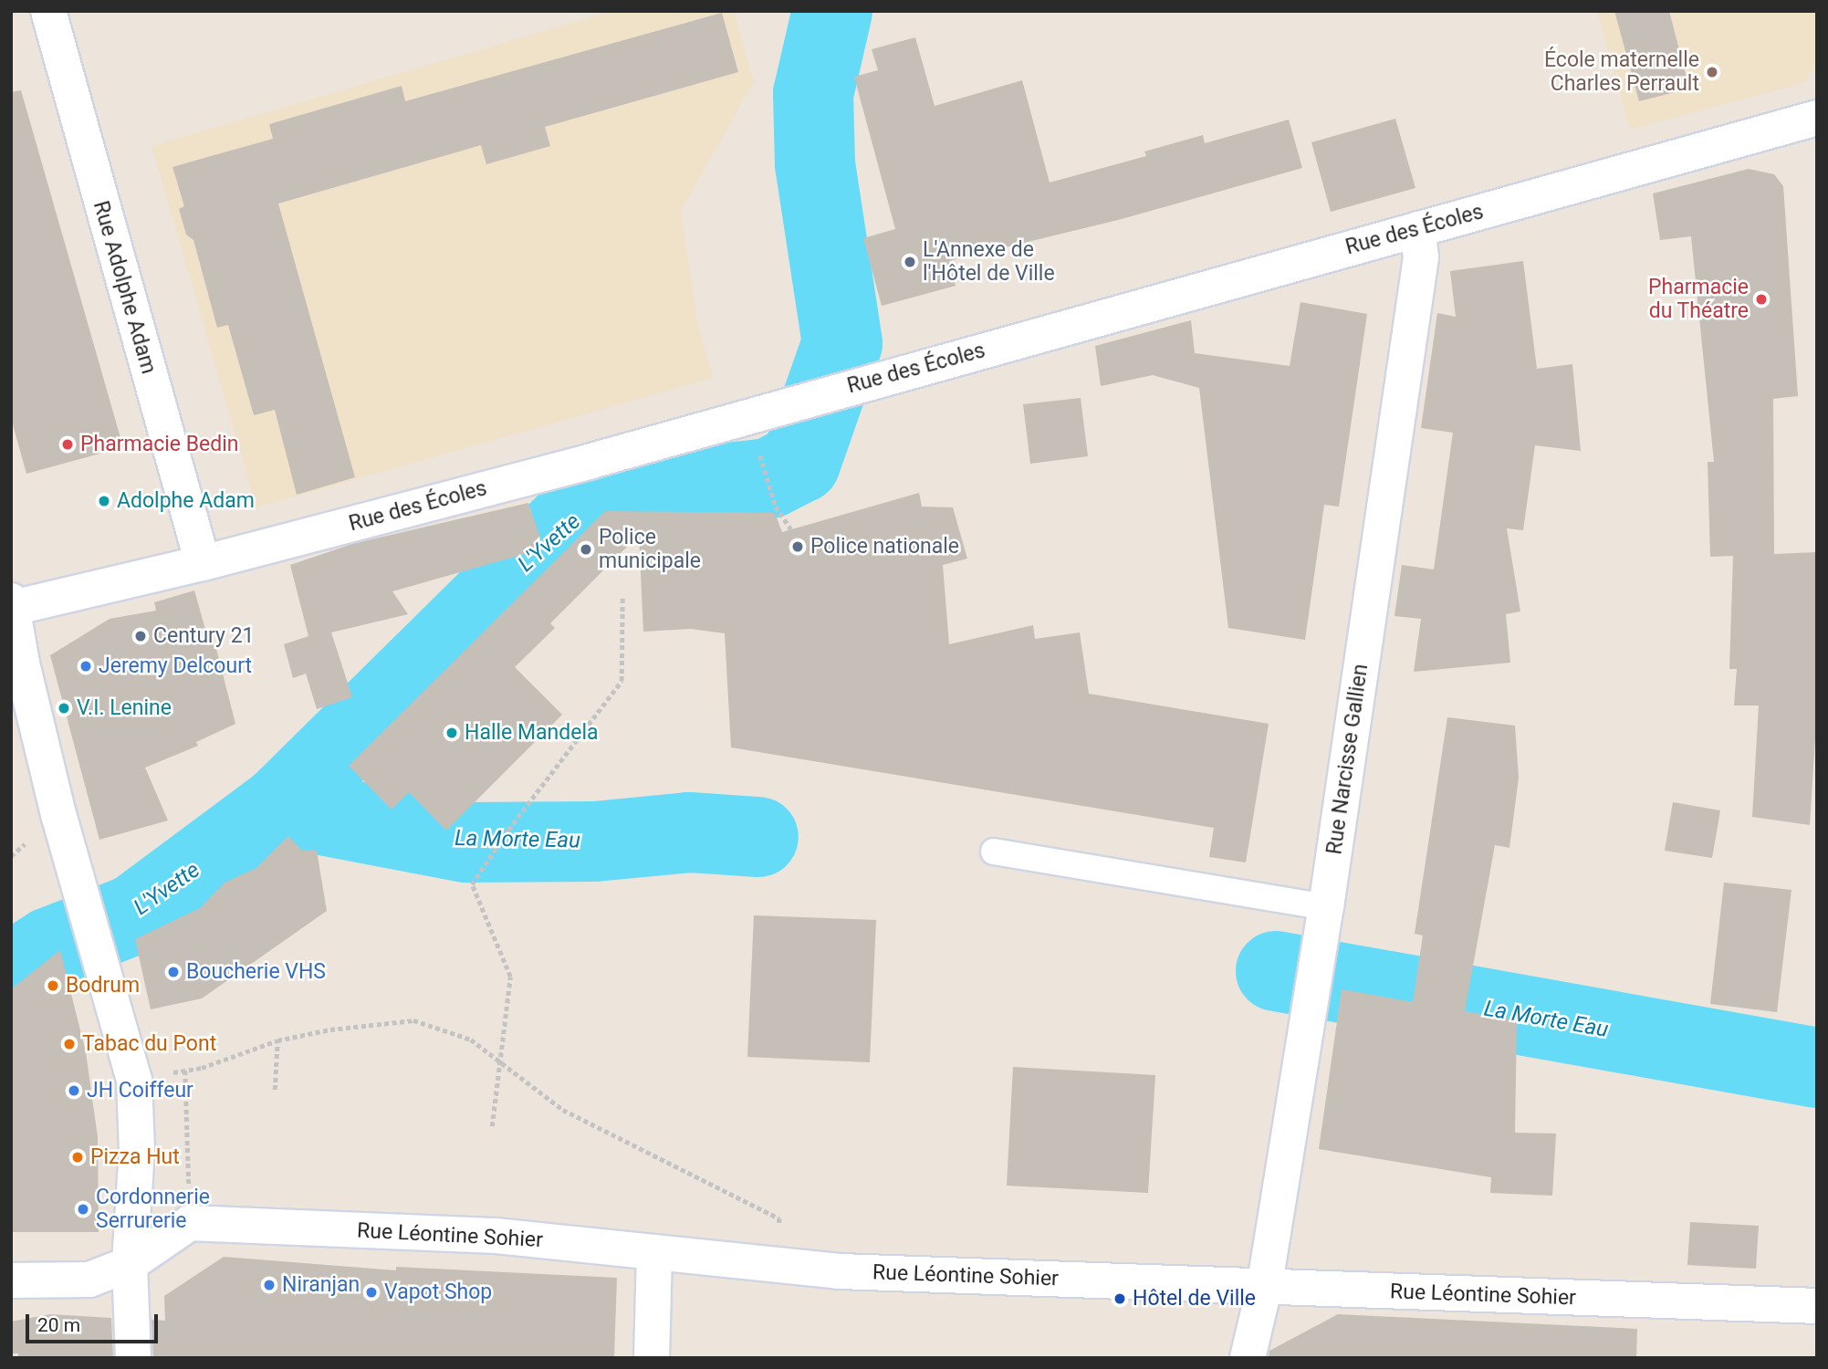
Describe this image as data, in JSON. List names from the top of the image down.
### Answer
{
  "streets": {
    "street": [
      "Rue des Écoles",
      "Rue Adolphe Adam",
      "Rue Narcisse Gallien",
      "Rue Léontine Sohier"
    ]
  },
  "crossings": [
    ["Rue des Écoles", "Rue Adolphe Adam"],
    ["Rue des Écoles", "Rue Narcisse Gallien"],
    ["Rue Narcisse Gallien", "Rue Léontine Sohier"]
  ],
  "water": ["L'Yvette", "La Morte Eau"],
  "places": [
    "École maternelle Charles Perrault",
    "L'Annexe de l'Hôtel de Ville",
    "Pharmacie du Théatre",
    "Pharmacie Bedin",
    "Adolphe Adam",
    "Police nationale",
    "Police municipale",
    "Century 21",
    "Jeremy Delcourt",
    "V.I. Lenine",
    "Halle Mandela",
    "Boucherie VHS",
    "Bodrum",
    "Tabac du Pont",
    "JH Coiffeur",
    "Pizza Hut",
    "Cordonnerie Serrurerie",
    "Niranjan",
    "Vapot Shop",
    "Hôtel de Ville"
  ],
  "scale_bar": "20 m"
}
